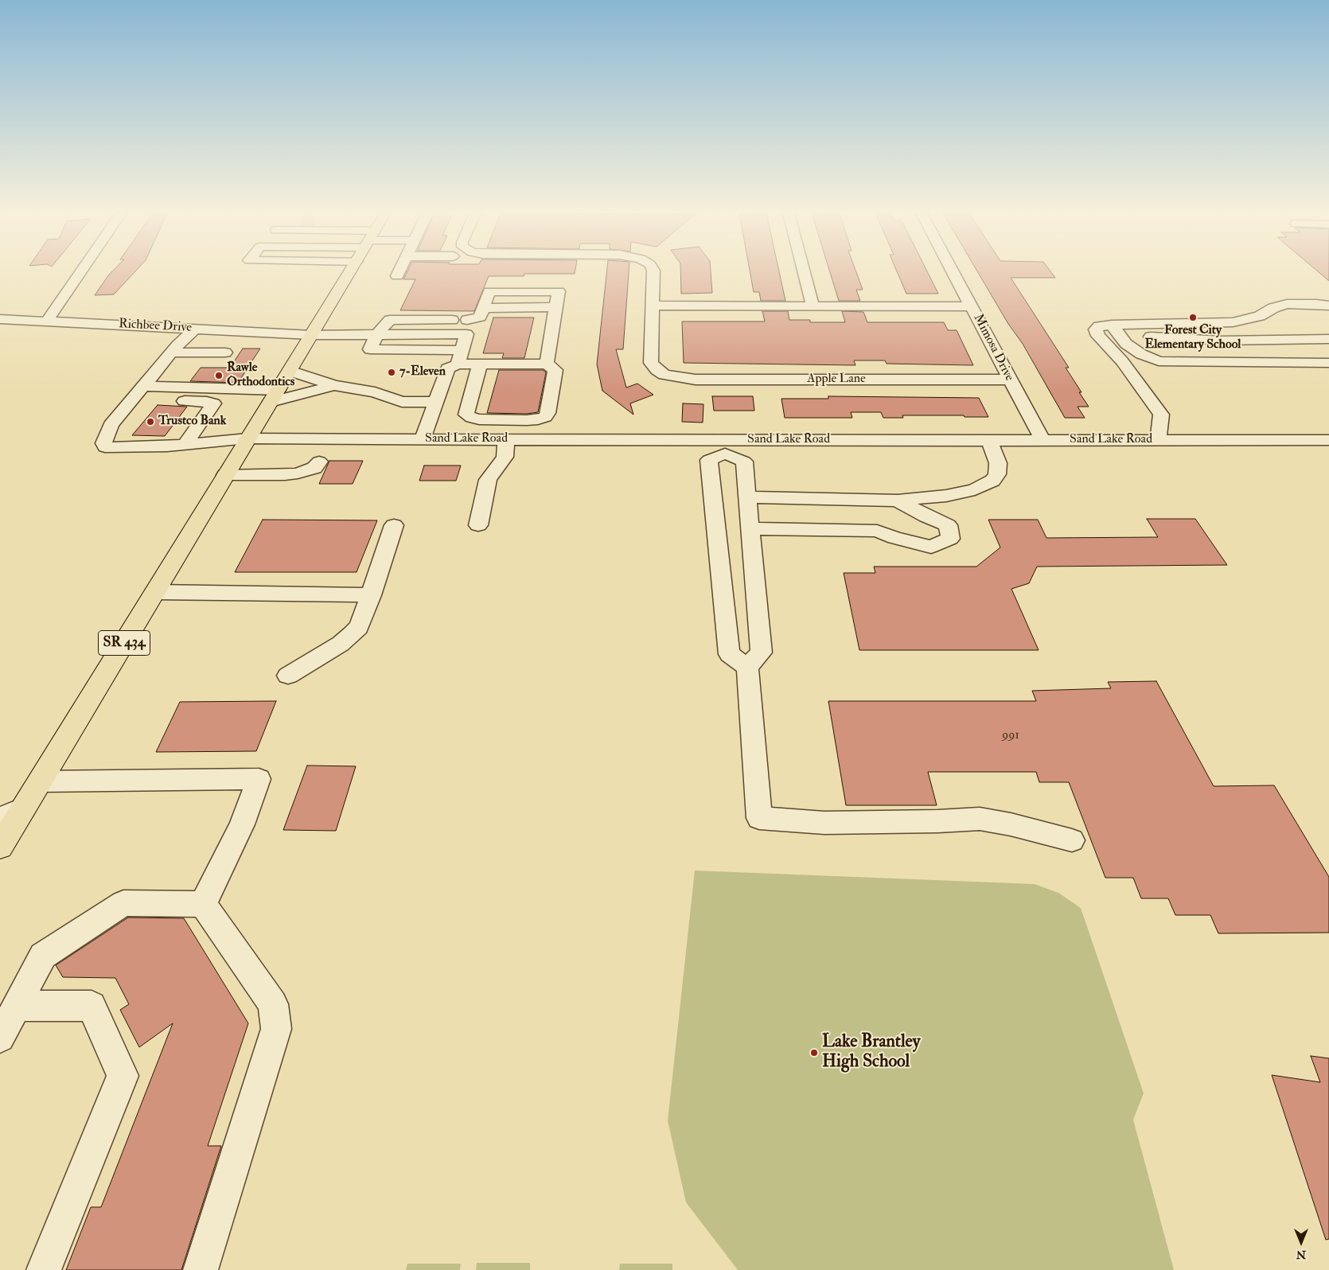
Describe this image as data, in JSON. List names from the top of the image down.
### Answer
{
  "streets": {
    "main road": ["SR 434"],
    "street": [
      "Richbee Drive",
      "Mimosa Drive",
      "Apple Lane",
      "Sand Lake Road"
    ]
  },
  "crossings": [
    ["Richbee Drive", "SR 434"],
    ["Mimosa Drive", "Apple Lane"],
    ["Mimosa Drive", "Sand Lake Road"],
    ["Sand Lake Road", "SR 434"]
  ],
  "places": [
    "Forest City Elementary School",
    "7-Eleven",
    "Rawle Orthodontics",
    "Trustco Bank",
    "Lake Brantley High School"
  ],
  "house_numbers": ["991"],
  "north": "bottom"
}
